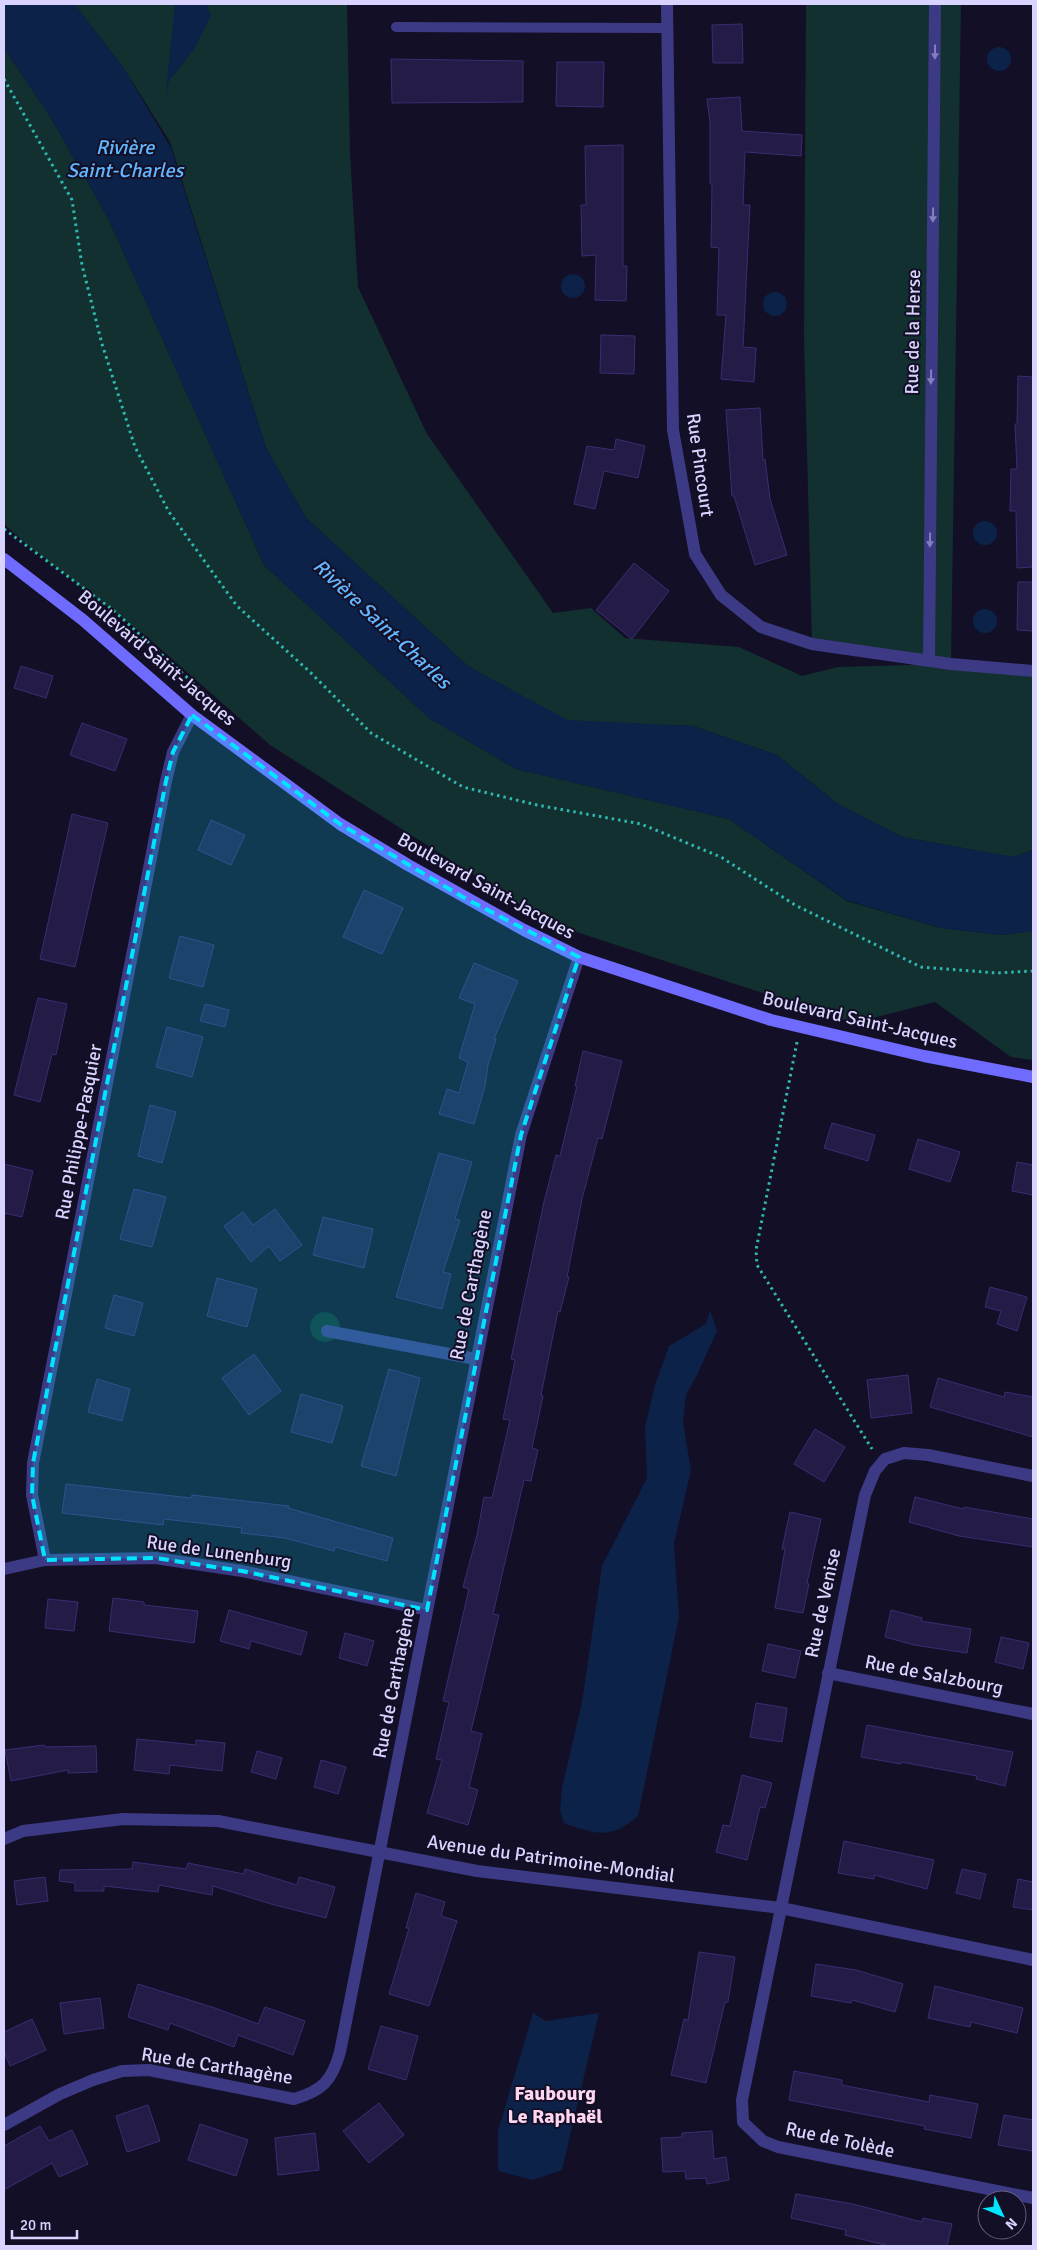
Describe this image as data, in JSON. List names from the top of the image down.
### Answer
{
  "streets": {
    "street": [
      "Rue de la Herse",
      "Rue Pincourt",
      "Boulevard Saint-Jacques",
      "Rue Philippe-Pasquier",
      "Rue de Carthagène",
      "Rue de Lunenburg",
      "Rue de Venise",
      "Rue de Salzbourg",
      "Avenue du Patrimoine-Mondial",
      "Rue de Tolède"
    ]
  },
  "crossings": [
    ["Rue de la Herse", "Rue Pincourt"],
    ["Boulevard Saint-Jacques", "Rue Philippe-Pasquier"],
    ["Boulevard Saint-Jacques", "Rue de Carthagène"],
    ["Rue Philippe-Pasquier", "Rue de Lunenburg"],
    ["Rue de Carthagène", "Rue de Lunenburg"],
    ["Rue de Carthagène", "Avenue du Patrimoine-Mondial"],
    ["Rue de Venise", "Rue de Salzbourg"],
    ["Rue de Venise", "Avenue du Patrimoine-Mondial"],
    ["Rue de Venise", "Rue de Tolède"],
    ["Avenue du Patrimoine-Mondial", "Rue de Tolède"]
  ],
  "one_way": ["Rue de la Herse"],
  "districts": ["Faubourg Le Raphaël"],
  "water": ["Rivière Saint-Charles"],
  "scale_bar": "20 m",
  "north": "bottom right"
}
